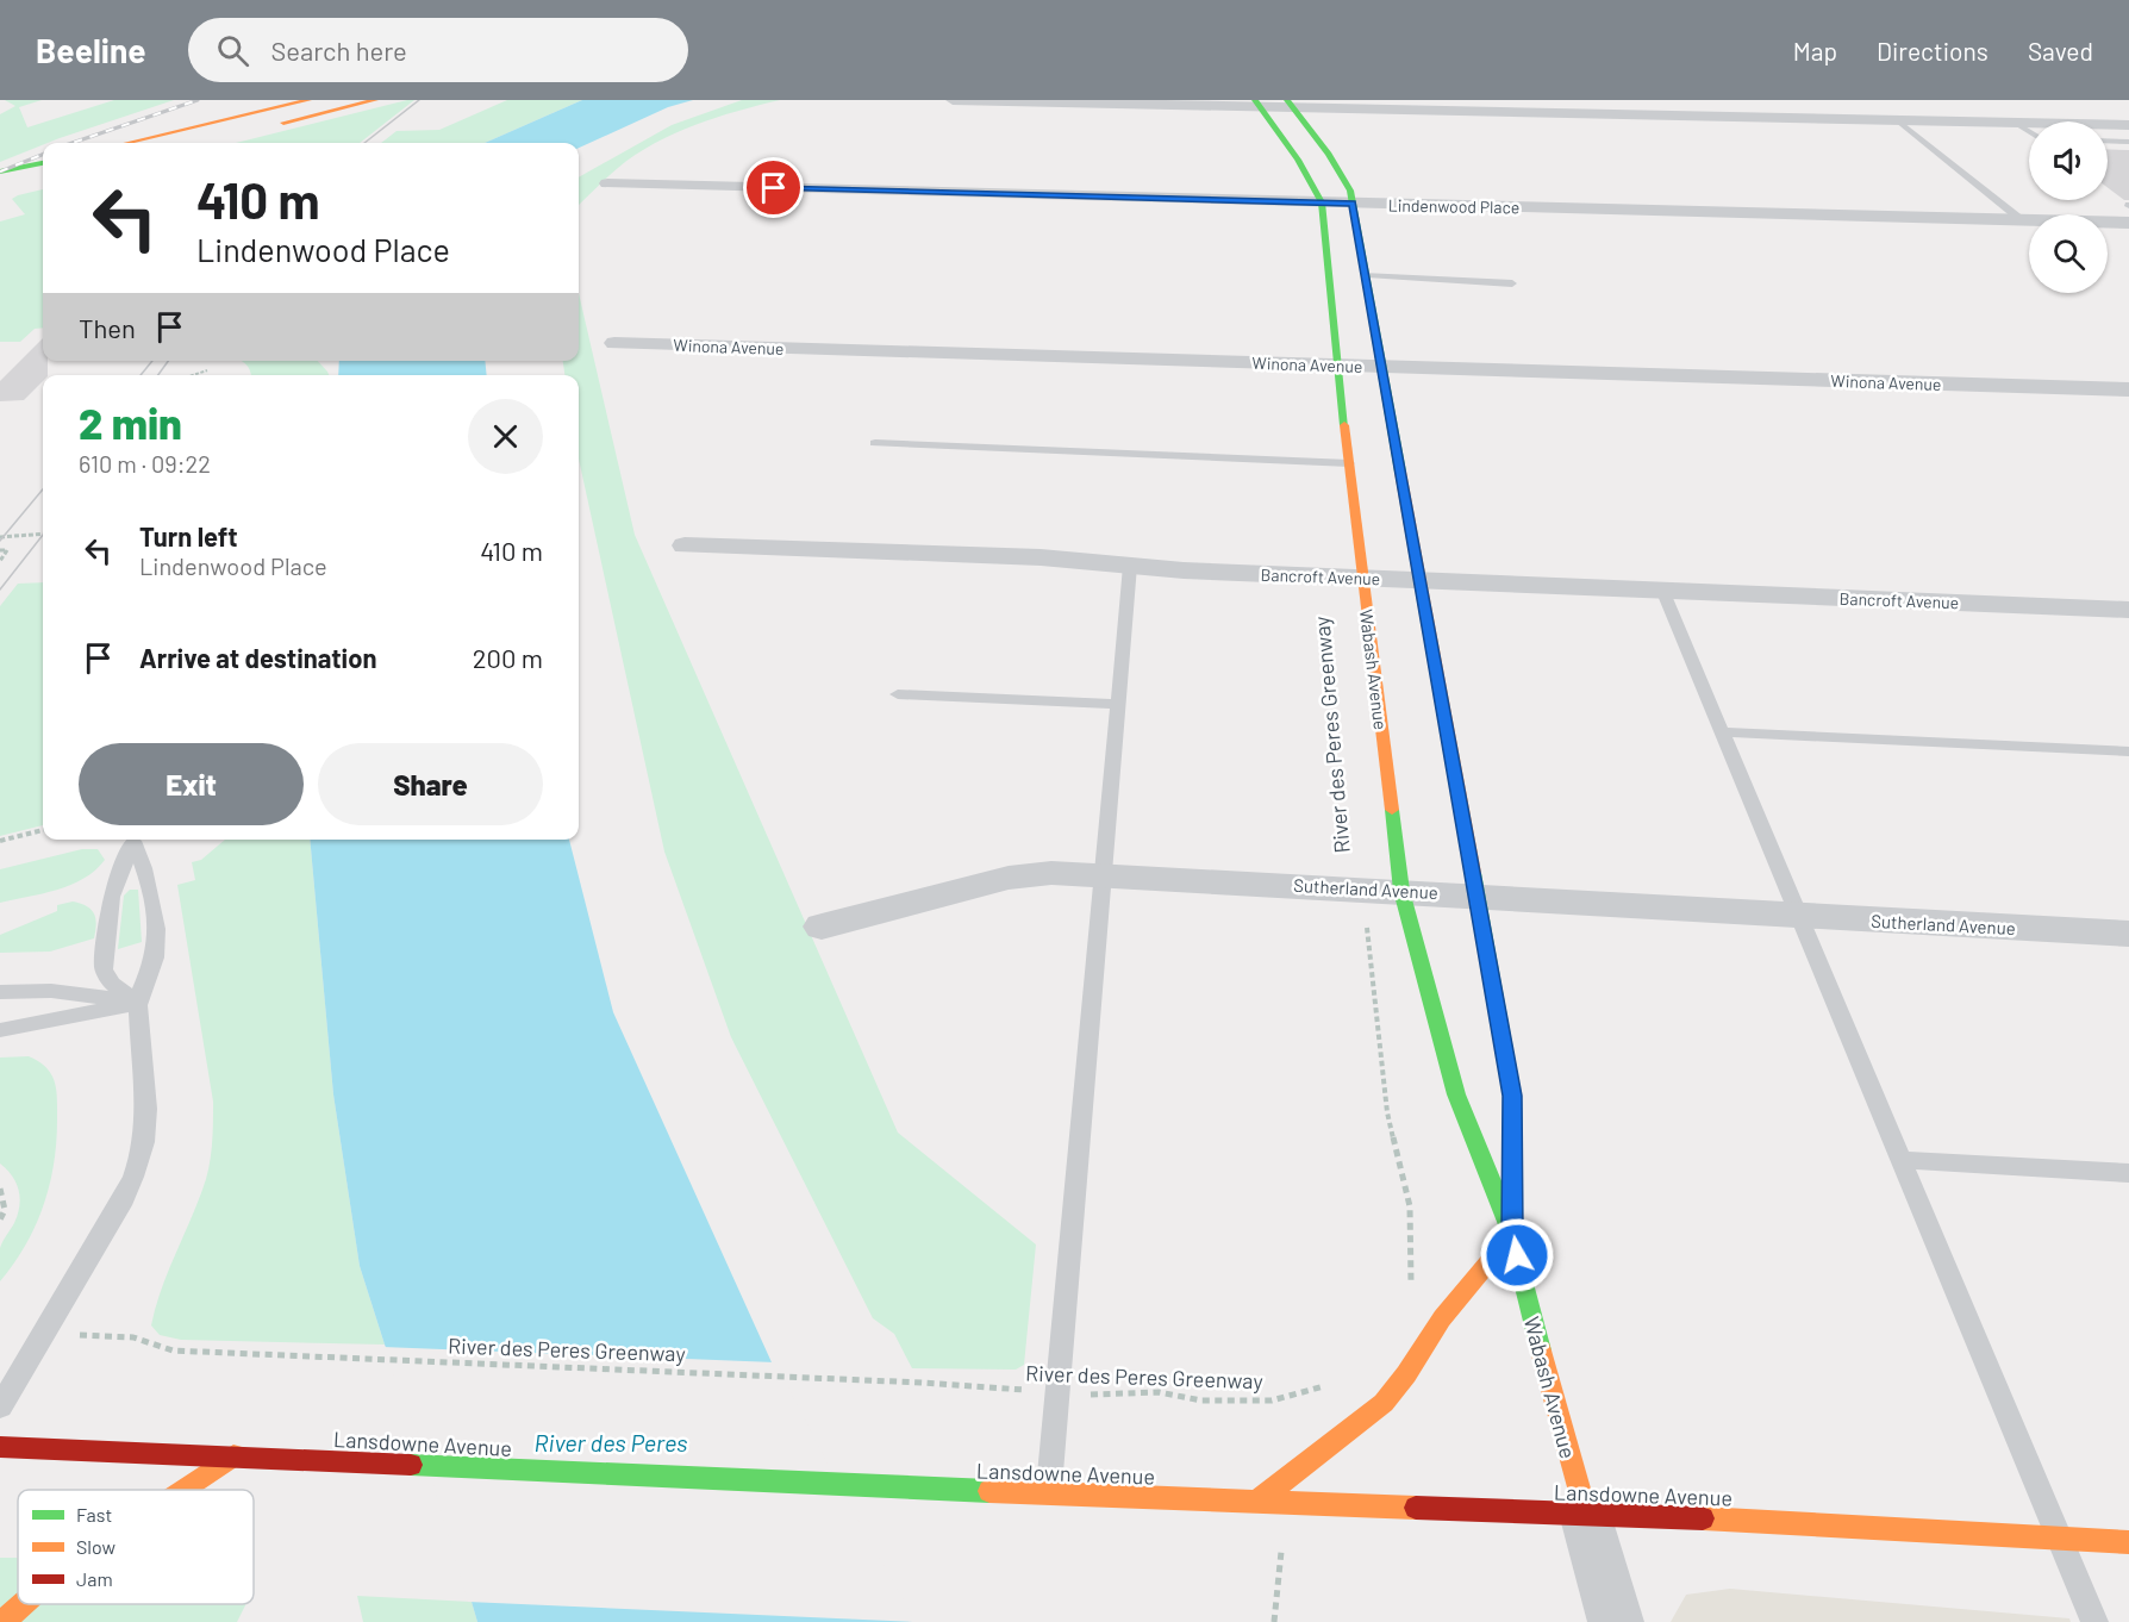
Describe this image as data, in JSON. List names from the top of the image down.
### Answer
{
  "streets": {
    "main road": ["Wabash Avenue", "Lansdowne Avenue"],
    "street": [
      "Lindenwood Place",
      "Winona Avenue",
      "Bancroft Avenue",
      "Sutherland Avenue"
    ],
    "path": ["River des Peres Greenway"]
  },
  "crossings": [
    ["Lindenwood Place", "Wabash Avenue"],
    ["Winona Avenue", "Wabash Avenue"],
    ["Bancroft Avenue", "Wabash Avenue"],
    ["Wabash Avenue", "Sutherland Avenue"],
    ["Wabash Avenue", "Lansdowne Avenue"]
  ],
  "water": ["River des Peres"],
  "legend": ["Fast", "Slow", "Jam"],
  "page": {
    "header": "Beeline",
    "search": "Search here",
    "nav": ["Map", "Directions", "Saved"],
    "turn": ["410 m", "Lindenwood Place"],
    "then": "Then",
    "heading": ["2 min", "610 m · 09:22"],
    "list": [
      {
        "name": "Turn left",
        "note": "Lindenwood Place",
        "value": "410 m"
      },
      {
        "name": "Arrive at destination",
        "value": "200 m"
      }
    ],
    "buttons": ["Exit", "Share"]
  }
}
